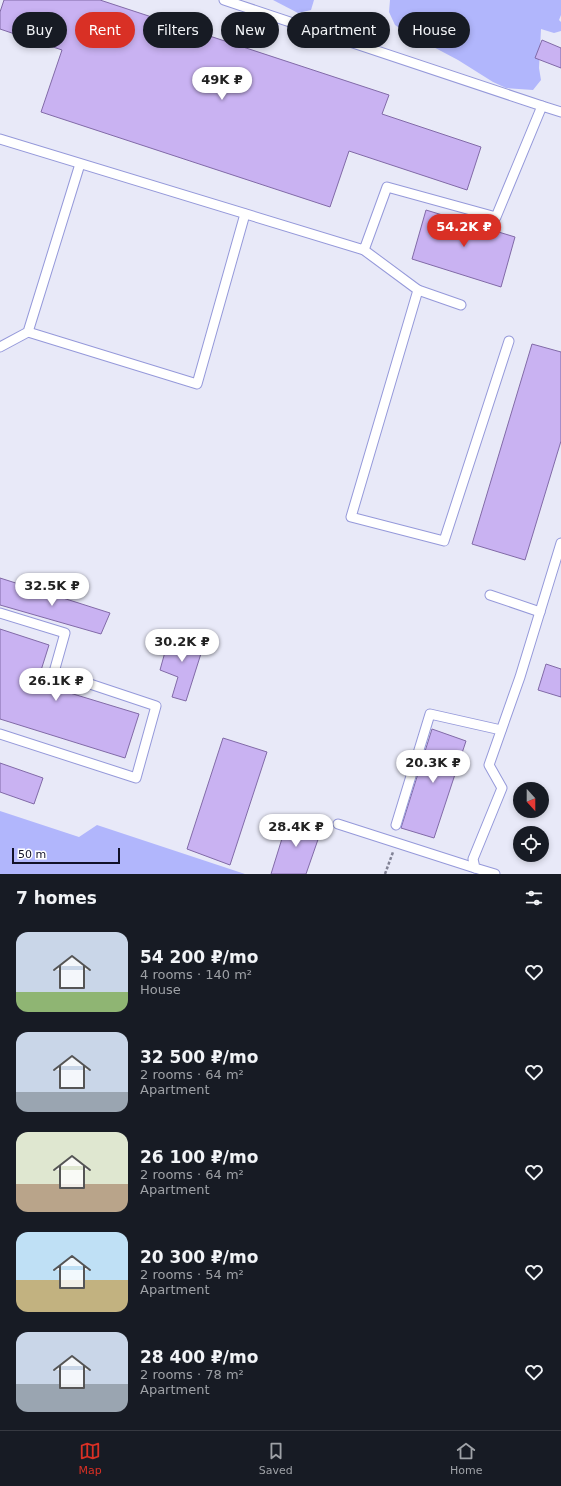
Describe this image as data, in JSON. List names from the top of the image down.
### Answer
{
  "scale_bar": "50 m",
  "north": "bottom",
  "page": {
    "chip": [
      "Buy",
      "Rent",
      "Filters",
      "New",
      "Apartment",
      "House"
    ],
    "price": [
      "49K ₽",
      "54.2K ₽",
      "32.5K ₽",
      "30.2K ₽",
      "26.1K ₽",
      "20.3K ₽",
      "28.4K ₽"
    ],
    "scale": "50 m",
    "heading": "7 homes",
    "list": [
      {
        "name": "54 200 ₽/mo",
        "note": "4 rooms · 140 m² · House"
      },
      {
        "name": "32 500 ₽/mo",
        "note": "2 rooms · 64 m² · Apartment"
      },
      {
        "name": "26 100 ₽/mo",
        "note": "2 rooms · 64 m² · Apartment"
      },
      {
        "name": "20 300 ₽/mo",
        "note": "2 rooms · 54 m² · Apartment"
      },
      {
        "name": "28 400 ₽/mo",
        "note": "2 rooms · 78 m² · Apartment"
      }
    ],
    "tabs": ["Map", "Saved", "Home"]
  }
}
